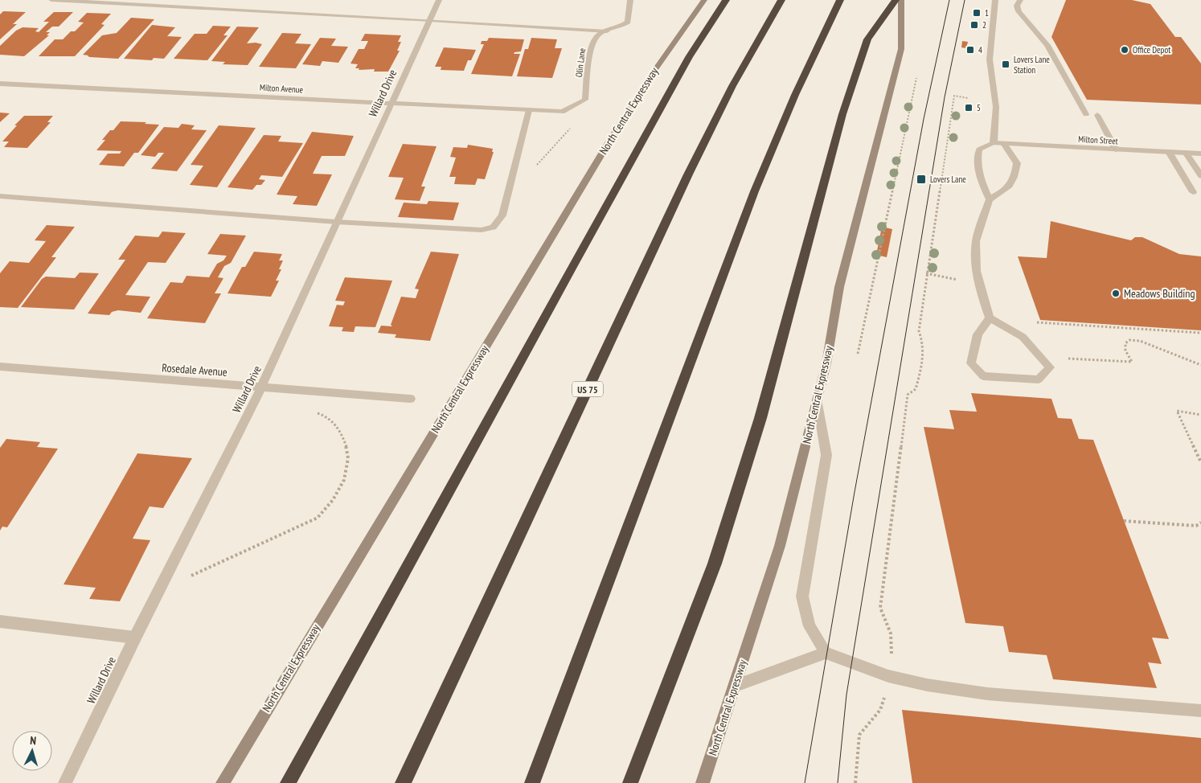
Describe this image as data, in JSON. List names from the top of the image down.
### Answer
{
  "streets": {
    "highway": ["US 75"],
    "main road": ["North Central Expressway"],
    "street": [
      "Olin Lane",
      "Milton Avenue",
      "Willard Drive",
      "Milton Street",
      "Rosedale Avenue"
    ]
  },
  "crossings": [
    ["Olin Lane", "Milton Avenue"],
    ["Milton Avenue", "Willard Drive"],
    ["Willard Drive", "Rosedale Avenue"]
  ],
  "places": {
    "transit": [
      "1",
      "2",
      "4",
      "Lovers Lane Station",
      "5",
      "Lovers Lane"
    ],
    "other": ["Office Depot", "Meadows Building"]
  },
  "north": "top"
}
